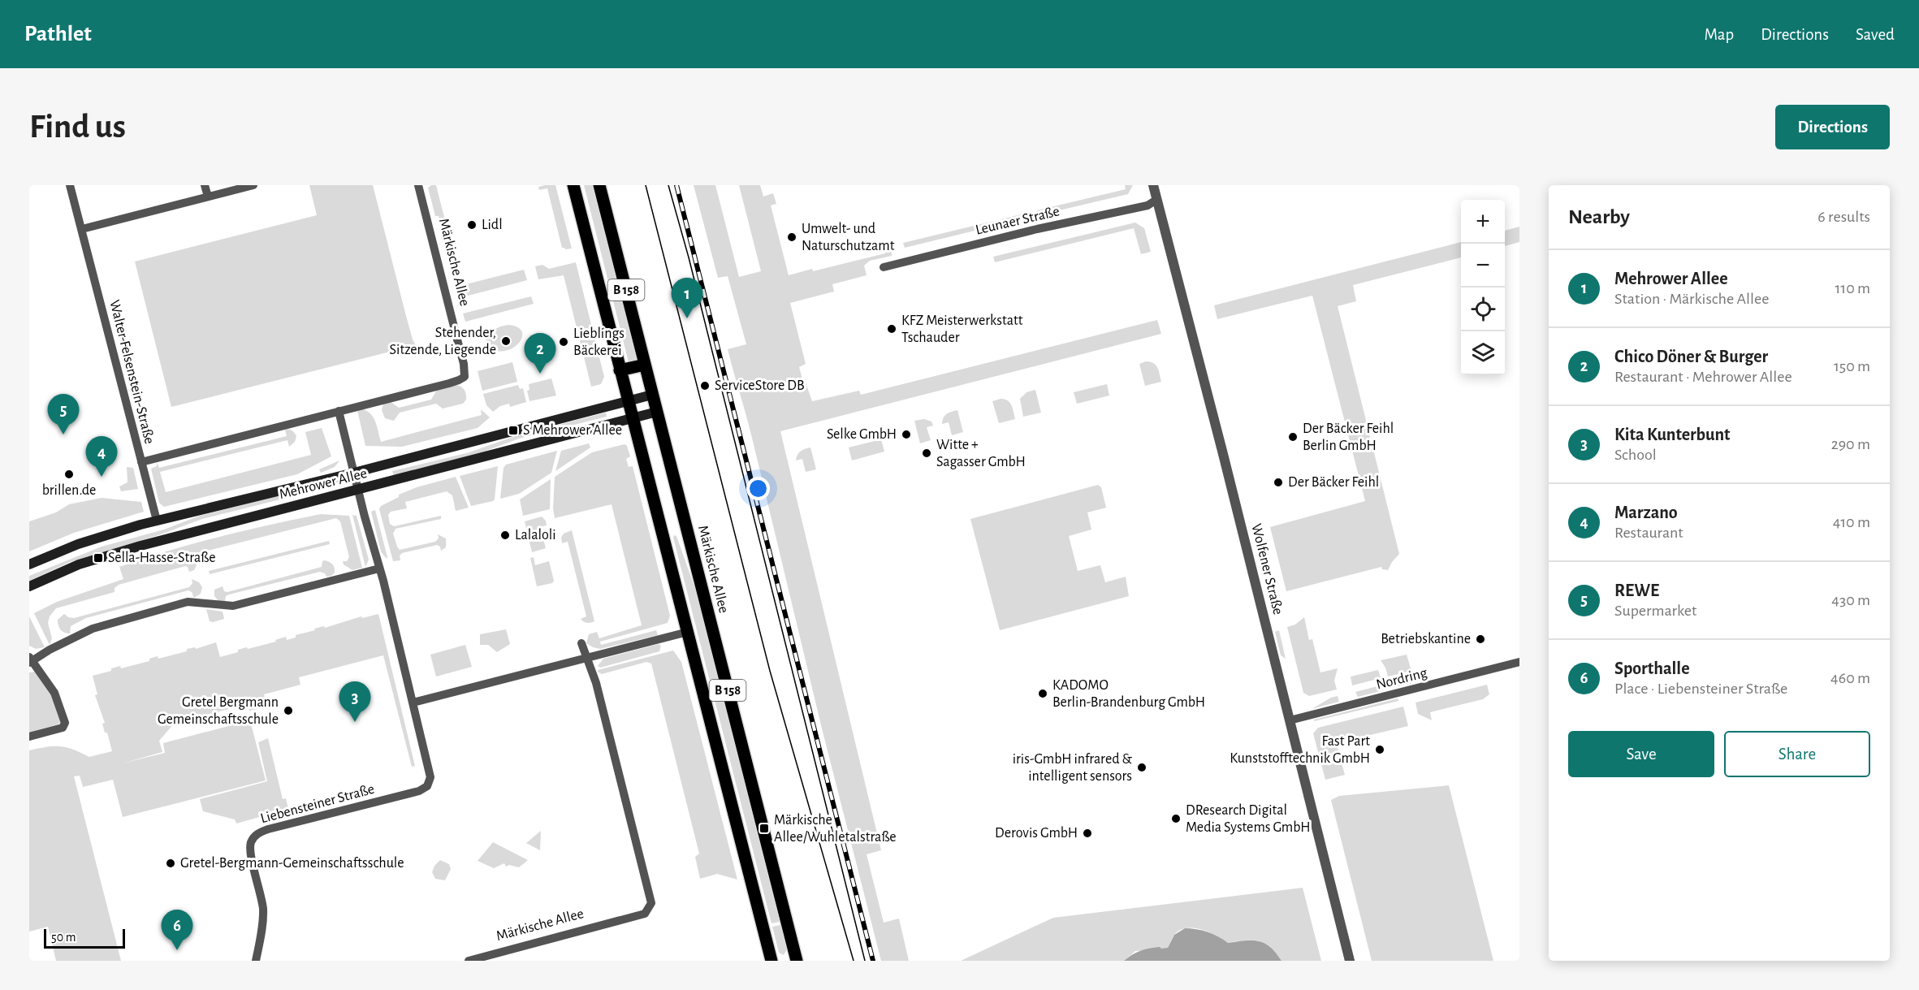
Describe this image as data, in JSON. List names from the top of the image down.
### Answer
{
  "streets": {
    "main road": ["Märkische Allee", "B 158", "Mehrower Allee"],
    "street": [
      "Leunaer Straße",
      "Walter-Felsenstein-Straße",
      "Wolfener Straße",
      "Nordring",
      "Liebensteiner Straße"
    ]
  },
  "crossings": [
    ["Leunaer Straße", "Wolfener Straße"],
    ["Märkische Allee", "Mehrower Allee"],
    ["B 158", "Mehrower Allee"],
    ["Walter-Felsenstein-Straße", "Mehrower Allee"],
    ["Mehrower Allee", "Liebensteiner Straße"],
    ["Wolfener Straße", "Nordring"]
  ],
  "places": {
    "other": [
      "Lidl",
      "Umwelt- und Naturschutzamt",
      "KFZ Meisterwerkstatt Tschauder",
      "Stehender, Sitzende, Liegende",
      "Lieblings Bäckerei",
      "ServiceStore DB",
      "Selke GmbH",
      "Der Bäcker Feihl Berlin GmbH",
      "Witte + Sagasser GmbH",
      "brillen.de",
      "Der Bäcker Feihl",
      "Lalaloli",
      "Betriebskantine",
      "KADOMO Berlin-Brandenburg GmbH",
      "Gretel Bergmann Gemeinschaftsschule",
      "Fast Part Kunststofftechnik GmbH",
      "iris-GmbH infrared & intelligent sensors",
      "DResearch Digital Media Systems GmbH",
      "Derovis GmbH",
      "Gretel-Bergmann-Gemeinschaftsschule"
    ],
    "transit": ["S Mehrower Allee", "Sella-Hasse-Straße", "Märkische Allee/Wuhletalstraße"]
  },
  "scale_bar": "50 m",
  "page": {
    "header": "Pathlet",
    "nav": ["Map", "Directions", "Saved"],
    "buttons": [
      "Directions",
      ["Save", "Share"]
    ],
    "title": "Find us",
    "heading": ["Nearby", "6 results"],
    "map_buttons": ["+", "−"],
    "list": [
      {
        "mark": "1",
        "name": "Mehrower Allee",
        "note": "Station · Märkische Allee",
        "value": "110 m"
      },
      {
        "mark": "2",
        "name": "Chico Döner & Burger",
        "note": "Restaurant · Mehrower Allee",
        "value": "150 m"
      },
      {
        "mark": "3",
        "name": "Kita Kunterbunt",
        "note": "School",
        "value": "290 m"
      },
      {
        "mark": "4",
        "name": "Marzano",
        "note": "Restaurant",
        "value": "410 m"
      },
      {
        "mark": "5",
        "name": "REWE",
        "note": "Supermarket",
        "value": "430 m"
      },
      {
        "mark": "6",
        "name": "Sporthalle",
        "note": "Place · Liebensteiner Straße",
        "value": "460 m"
      }
    ],
    "pins": [
      "1",
      "2",
      "5",
      "4",
      "3",
      "6"
    ],
    "scale": "50 m"
  }
}
